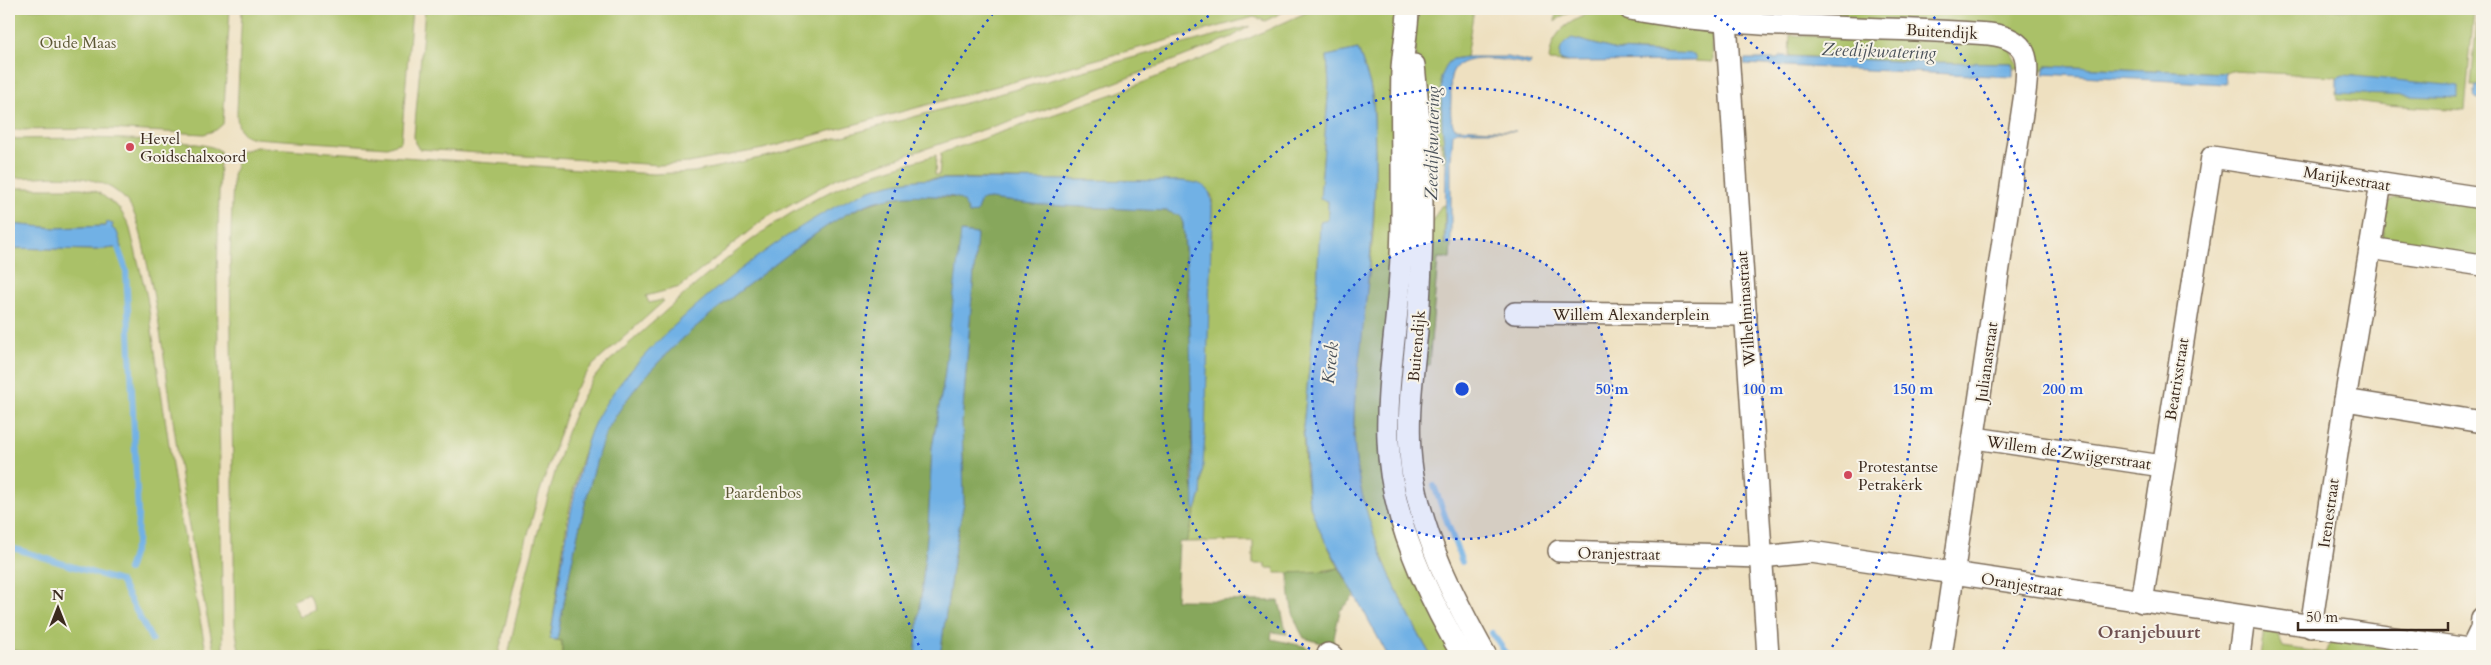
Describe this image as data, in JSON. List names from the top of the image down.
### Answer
{
  "streets": {
    "street": [
      "Buitendijk",
      "Marijkestraat",
      "Wilhelminastraat",
      "Willem Alexanderplein",
      "Julianastraat",
      "Beatrixstraat",
      "Willem de Zwijgerstraat",
      "Irenestraat",
      "Oranjestraat"
    ]
  },
  "crossings": [
    ["Buitendijk", "Wilhelminastraat"],
    ["Buitendijk", "Julianastraat"],
    ["Marijkestraat", "Beatrixstraat"],
    ["Marijkestraat", "Irenestraat"],
    ["Wilhelminastraat", "Willem Alexanderplein"],
    ["Wilhelminastraat", "Oranjestraat"],
    ["Julianastraat", "Willem de Zwijgerstraat"],
    ["Julianastraat", "Oranjestraat"],
    ["Beatrixstraat", "Willem de Zwijgerstraat"],
    ["Beatrixstraat", "Oranjestraat"],
    ["Irenestraat", "Oranjestraat"]
  ],
  "districts": ["Oranjebuurt"],
  "water": ["Zeedijkwatering", "Kreek"],
  "parks": ["Oude Maas", "Paardenbos"],
  "places": ["Hevel Goidschalxoord", "Protestantse Petrakerk"],
  "scale_bar": "50 m",
  "north": "top",
  "rings": [
    "50 m",
    "100 m",
    "150 m",
    "200 m"
  ]
}
